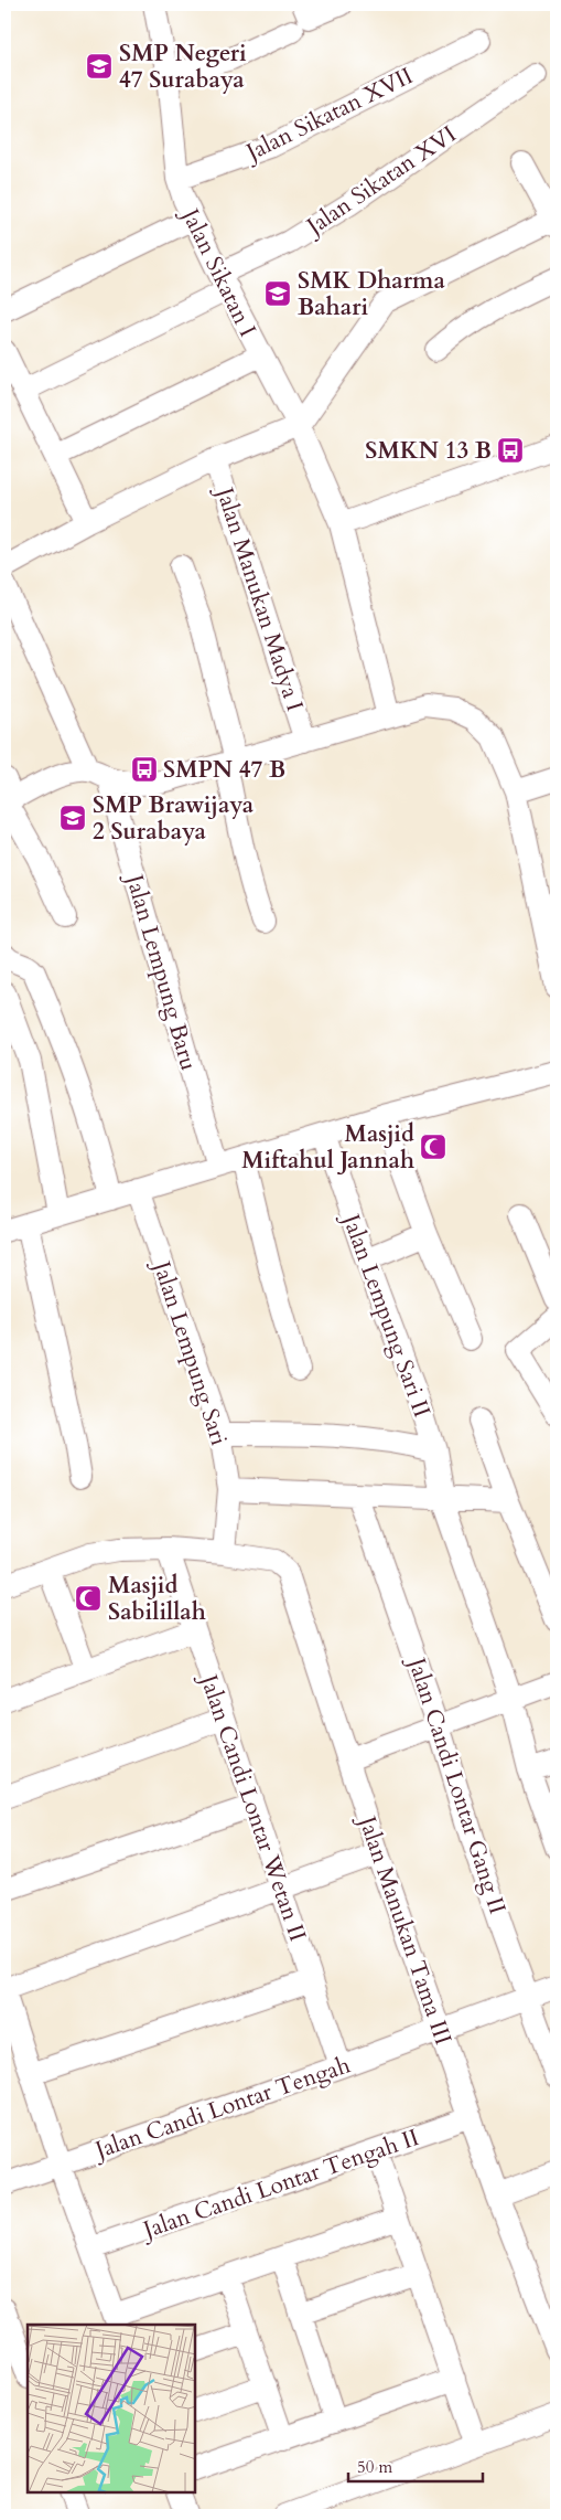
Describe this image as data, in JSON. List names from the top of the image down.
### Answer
{
  "streets": {
    "street": [
      "Jalan Sikatan XVII",
      "Jalan Sikatan XVI",
      "Jalan Sikatan I",
      "Jalan Manukan Madya I",
      "Jalan Lempung Baru",
      "Jalan Lempung Sari II",
      "Jalan Lempung Sari",
      "Jalan Candi Lontar Gang II",
      "Jalan Candi Lontar Wetan II",
      "Jalan Manukan Tama III",
      "Jalan Candi Lontar Tengah",
      "Jalan Candi Lontar Tengah II"
    ]
  },
  "crossings": [
    ["Jalan Sikatan XVII", "Jalan Sikatan I"],
    ["Jalan Sikatan XVI", "Jalan Sikatan I"],
    ["Jalan Sikatan I", "Jalan Manukan Madya I"],
    ["Jalan Lempung Sari", "Jalan Manukan Tama III"],
    ["Jalan Candi Lontar Gang II", "Jalan Candi Lontar Tengah"],
    ["Jalan Candi Lontar Wetan II", "Jalan Manukan Tama III"],
    ["Jalan Candi Lontar Wetan II", "Jalan Candi Lontar Tengah"],
    ["Jalan Manukan Tama III", "Jalan Candi Lontar Tengah"],
    ["Jalan Manukan Tama III", "Jalan Candi Lontar Tengah II"]
  ],
  "places": {
    "school or university": ["SMP Negeri 47 Surabaya", "SMK Dharma Bahari", "SMP Brawijaya 2 Surabaya"],
    "bus stop": ["SMKN 13 B", "SMPN 47 B"],
    "mosque": ["Masjid Miftahul Jannah", "Masjid Sabilillah"]
  },
  "scale_bar": "50 m"
}
